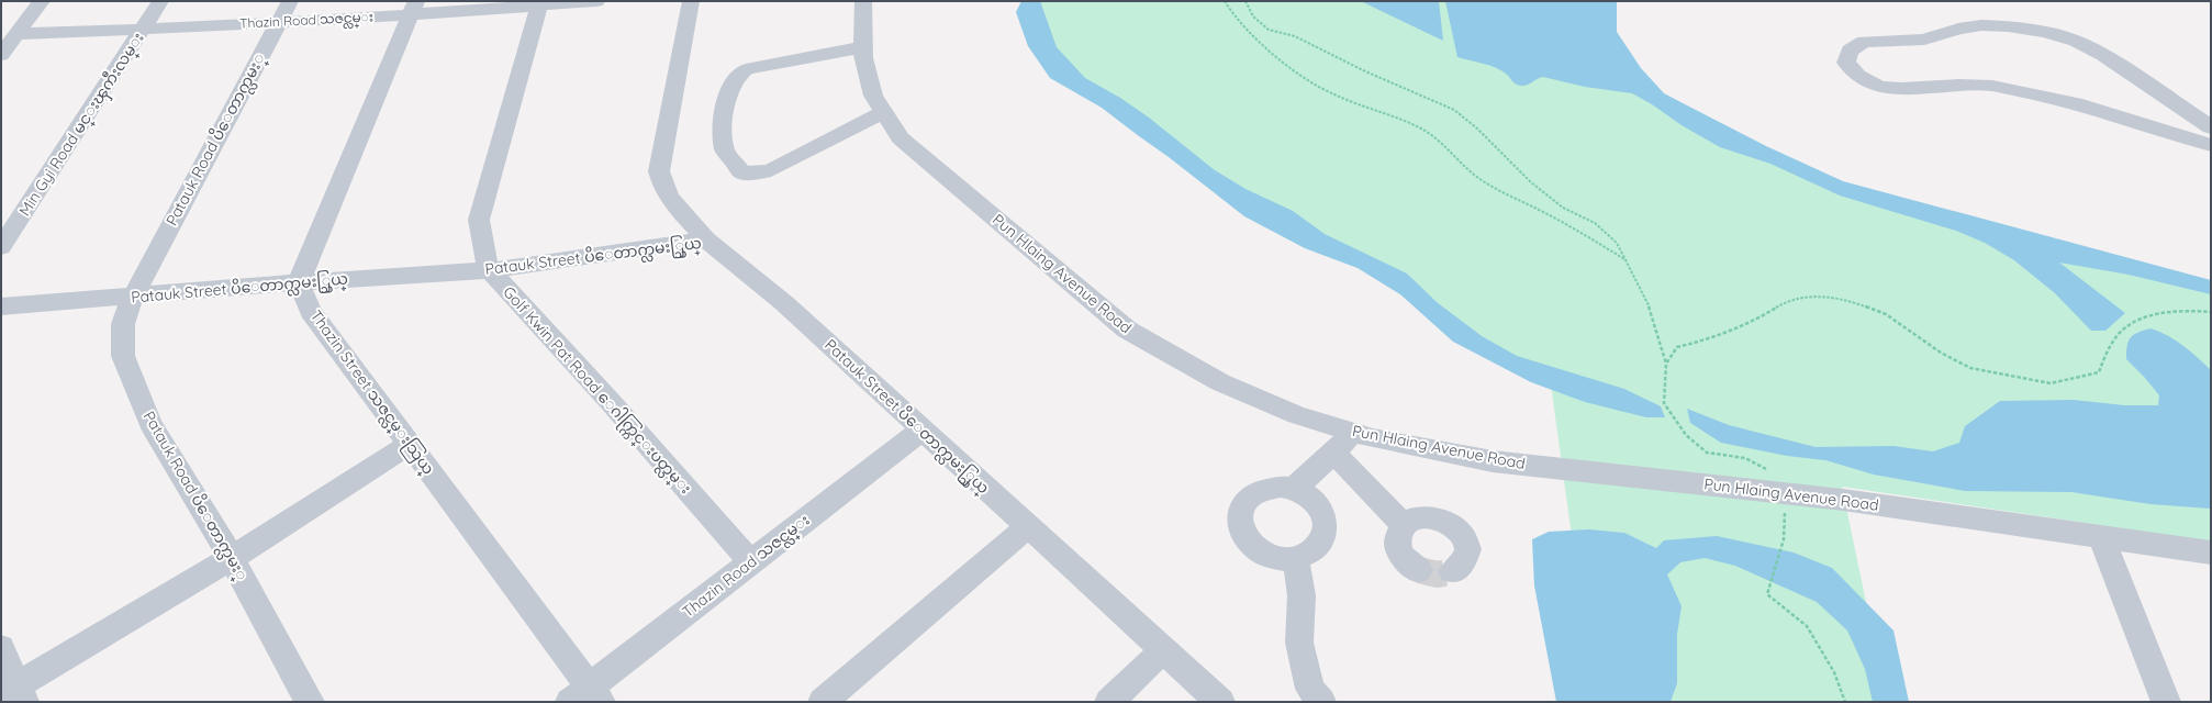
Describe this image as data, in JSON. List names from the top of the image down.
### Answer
{
  "streets": {
    "street": [
      "Thazin Road သဇင္လမ္း",
      "Min Gyi Road မင္းၾကီးလမ္း",
      "Patauk Road ပိေတာက္လမး္",
      "Patauk Street ပိေတာက္လမး္သြယ္",
      "Pun Hlaing Avenue Road",
      "Golf Kwin Pat Road ေဂါက္ကြင္းပတ္လမ္း",
      "Thazin Street သဇင္လမ္းသြယ္"
    ]
  },
  "crossings": [
    ["Thazin Road သဇင္လမ္း", "Min Gyi Road မင္းၾကီးလမ္း"],
    ["Thazin Road သဇင္လမ္း", "Patauk Road ပိေတာက္လမး္"],
    ["Thazin Road သဇင္လမ္း", "Patauk Street ပိေတာက္လမး္သြယ္"],
    ["Thazin Road သဇင္လမ္း", "Golf Kwin Pat Road ေဂါက္ကြင္းပတ္လမ္း"],
    ["Thazin Road သဇင္လမ္း", "Thazin Street သဇင္လမ္းသြယ္"],
    ["Patauk Road ပိေတာက္လမး္", "Patauk Street ပိေတာက္လမး္သြယ္"],
    ["Patauk Street ပိေတာက္လမး္သြယ္", "Golf Kwin Pat Road ေဂါက္ကြင္းပတ္လမ္း"],
    ["Patauk Street ပိေတာက္လမး္သြယ္", "Thazin Street သဇင္လမ္းသြယ္"]
  ]
}
